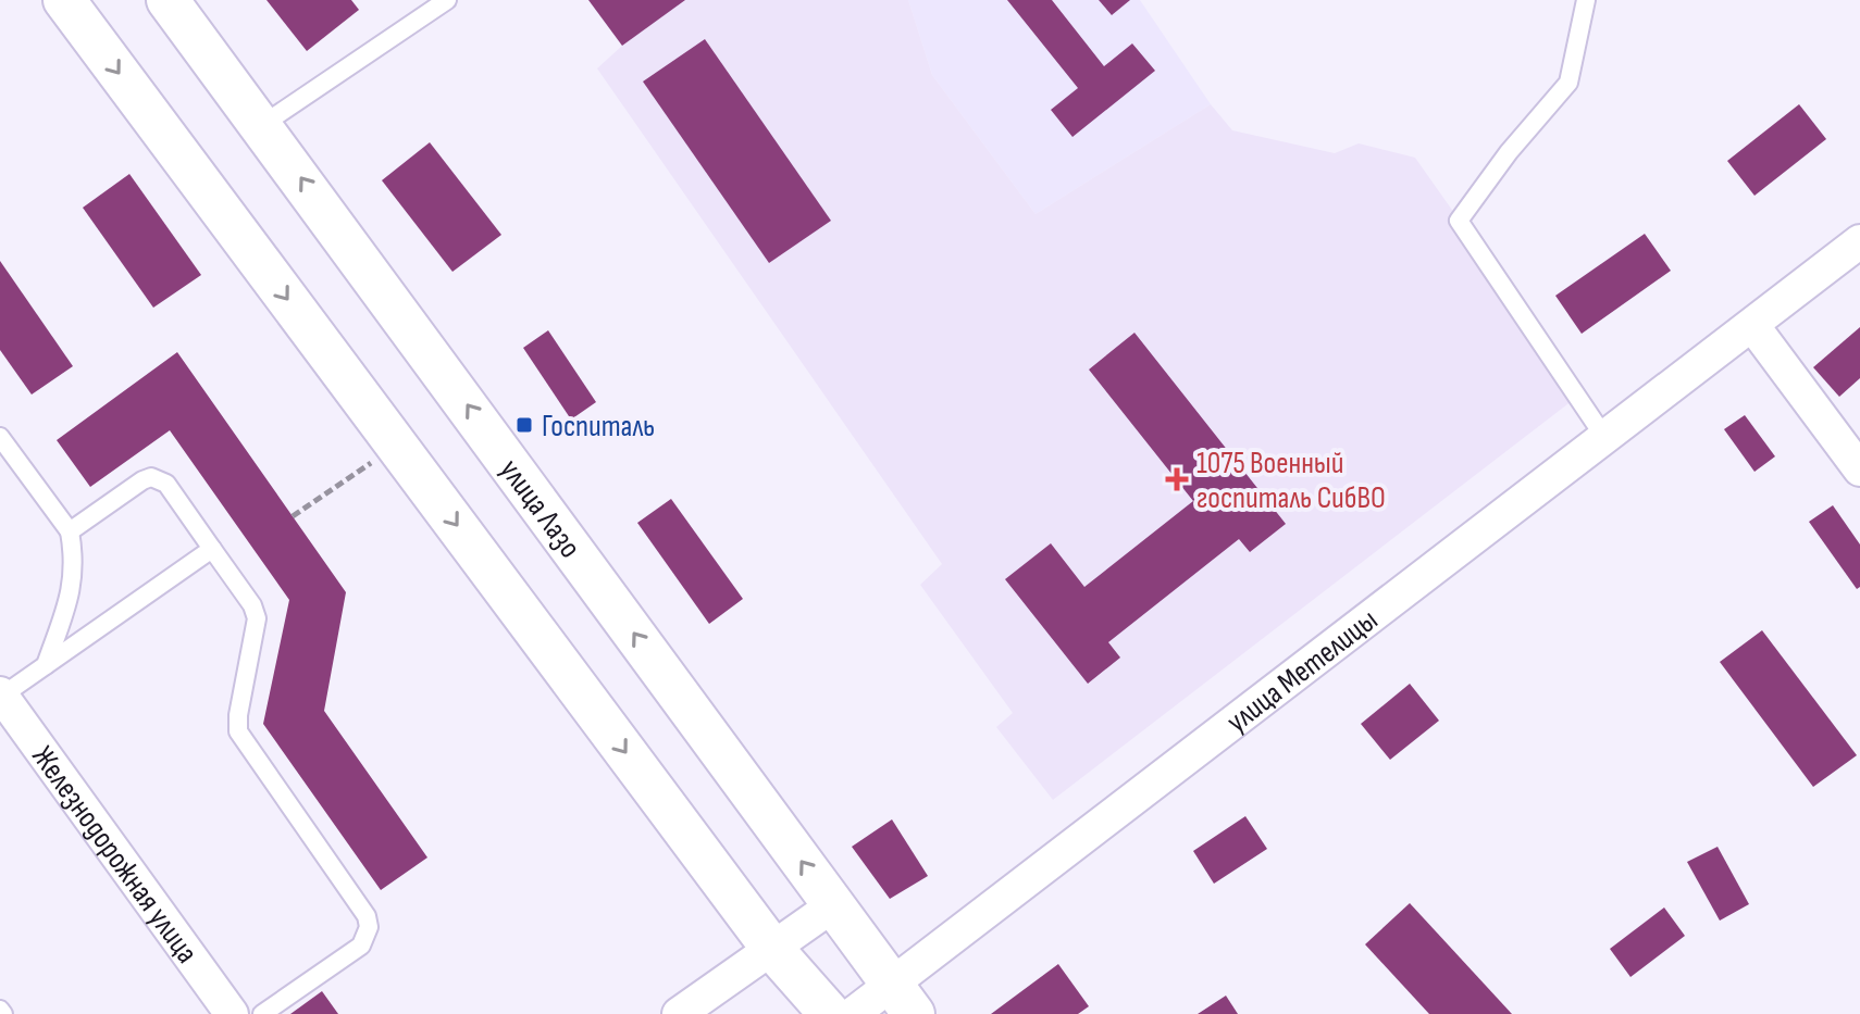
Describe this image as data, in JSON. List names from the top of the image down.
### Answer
{
  "streets": {
    "street": ["улица Лазо", "улица Метелицы", "Железнодорожная улица"]
  },
  "crossings": [
    ["улица Лазо", "улица Метелицы"]
  ],
  "places": {
    "transit": ["Госпиталь"],
    "health": ["1075 Военный госпиталь СибВО"]
  }
}
